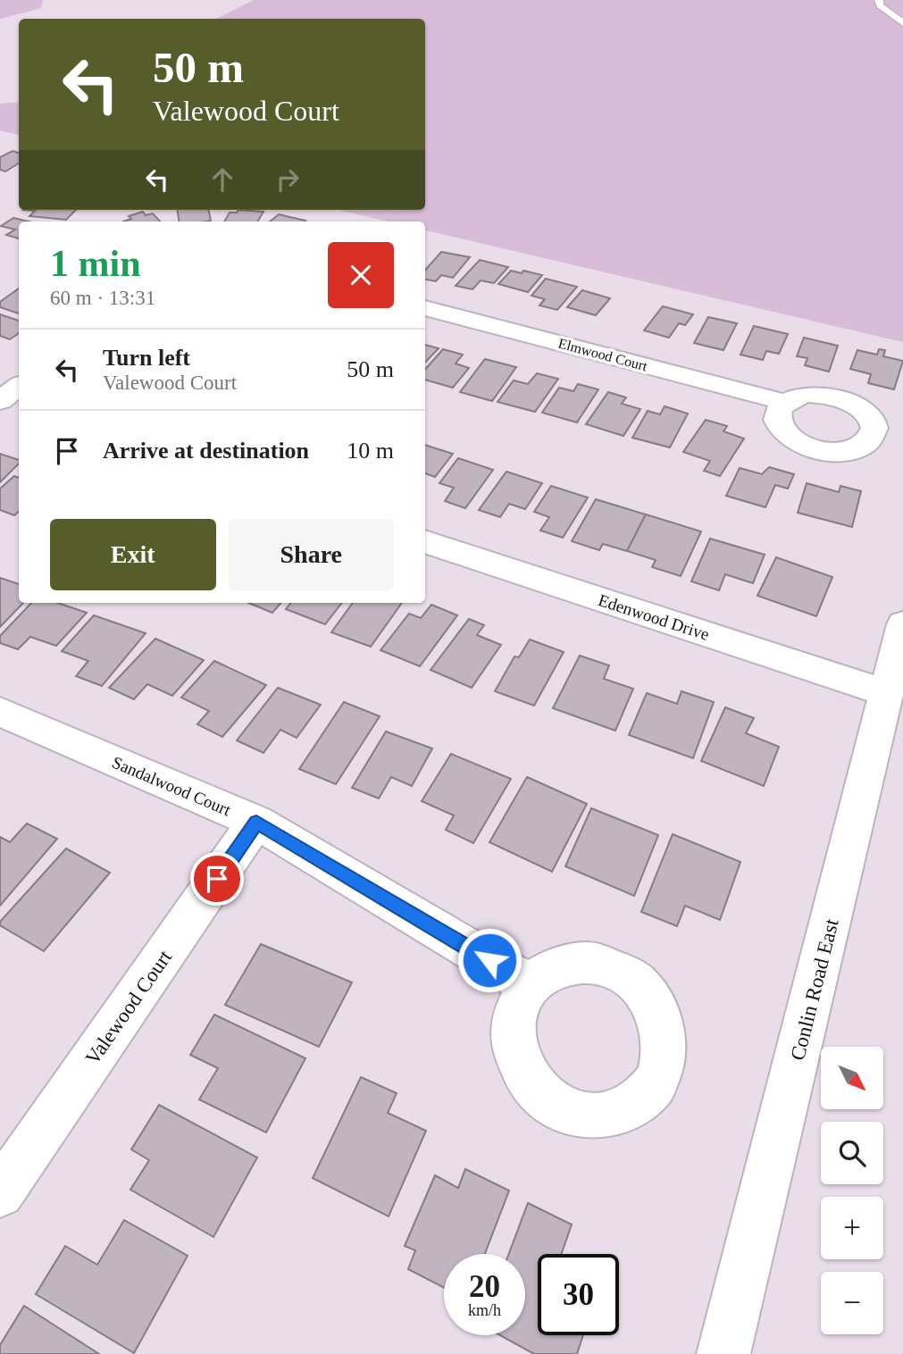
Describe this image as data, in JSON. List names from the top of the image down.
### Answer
{
  "streets": {
    "street": [
      "Elmwood Court",
      "Edenwood Drive",
      "Sandalwood Court",
      "Conlin Road East",
      "Valewood Court"
    ]
  },
  "crossings": [
    ["Edenwood Drive", "Conlin Road East"],
    ["Sandalwood Court", "Valewood Court"]
  ],
  "north": "bottom right",
  "page": {
    "turn": ["50 m", "Valewood Court"],
    "heading": ["1 min", "60 m · 13:31"],
    "list": [
      {
        "name": "Turn left",
        "note": "Valewood Court",
        "value": "50 m"
      },
      {
        "name": "Arrive at destination",
        "value": "10 m"
      }
    ],
    "buttons": ["Exit", "Share"],
    "map_buttons": ["+", "−"],
    "speed": "20 km/h",
    "limit": "30"
  }
}
